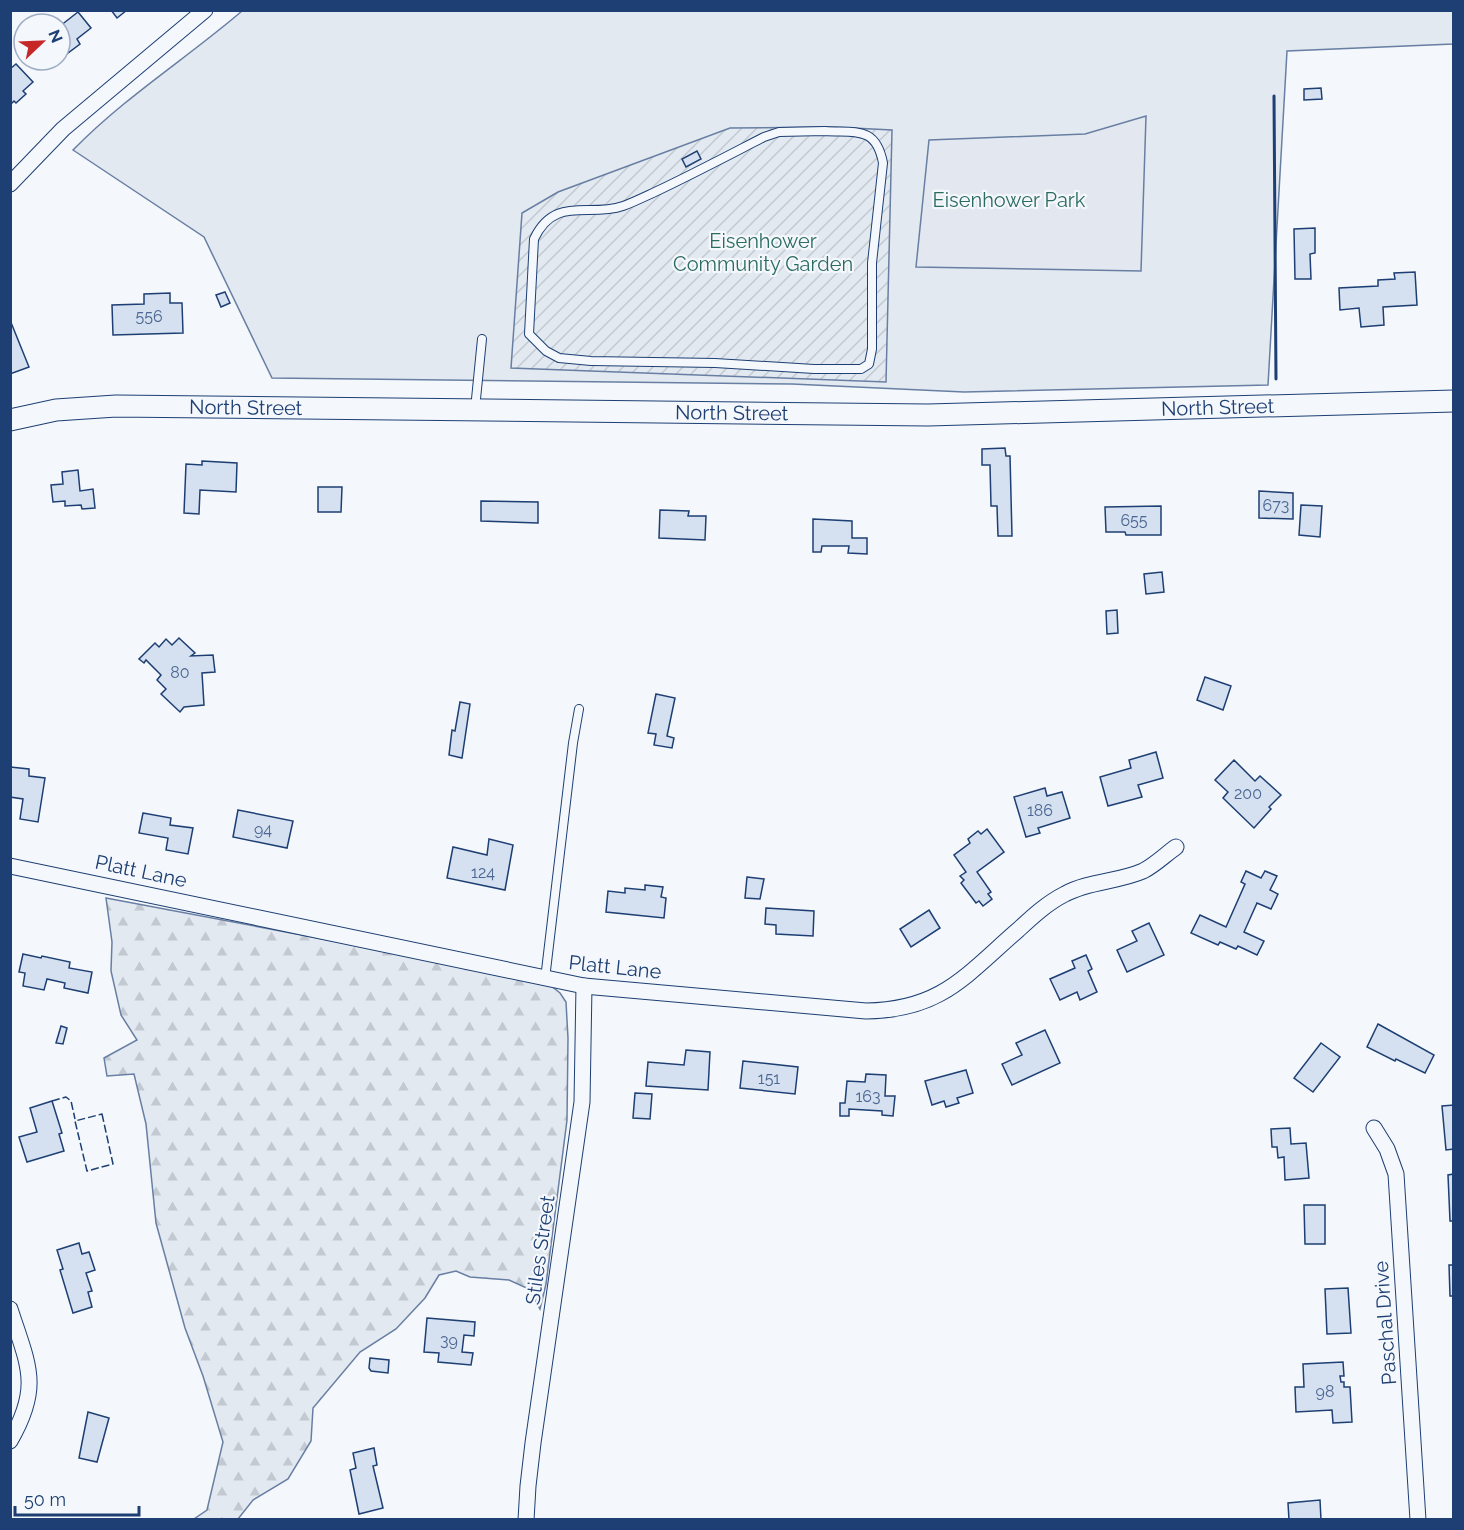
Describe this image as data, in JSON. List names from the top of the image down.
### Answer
{
  "streets": {
    "main road": ["North Street"],
    "street": ["Platt Lane", "Stiles Street", "Paschal Drive"]
  },
  "crossings": [
    ["Platt Lane", "Stiles Street"]
  ],
  "parks": ["Eisenhower Park", "Eisenhower Community Garden"],
  "house_numbers": [
    "556",
    "673",
    "655",
    "80",
    "200",
    "186",
    "94",
    "124",
    "151",
    "163",
    "39",
    "98"
  ],
  "scale_bar": "50 m",
  "north": "top right"
}
